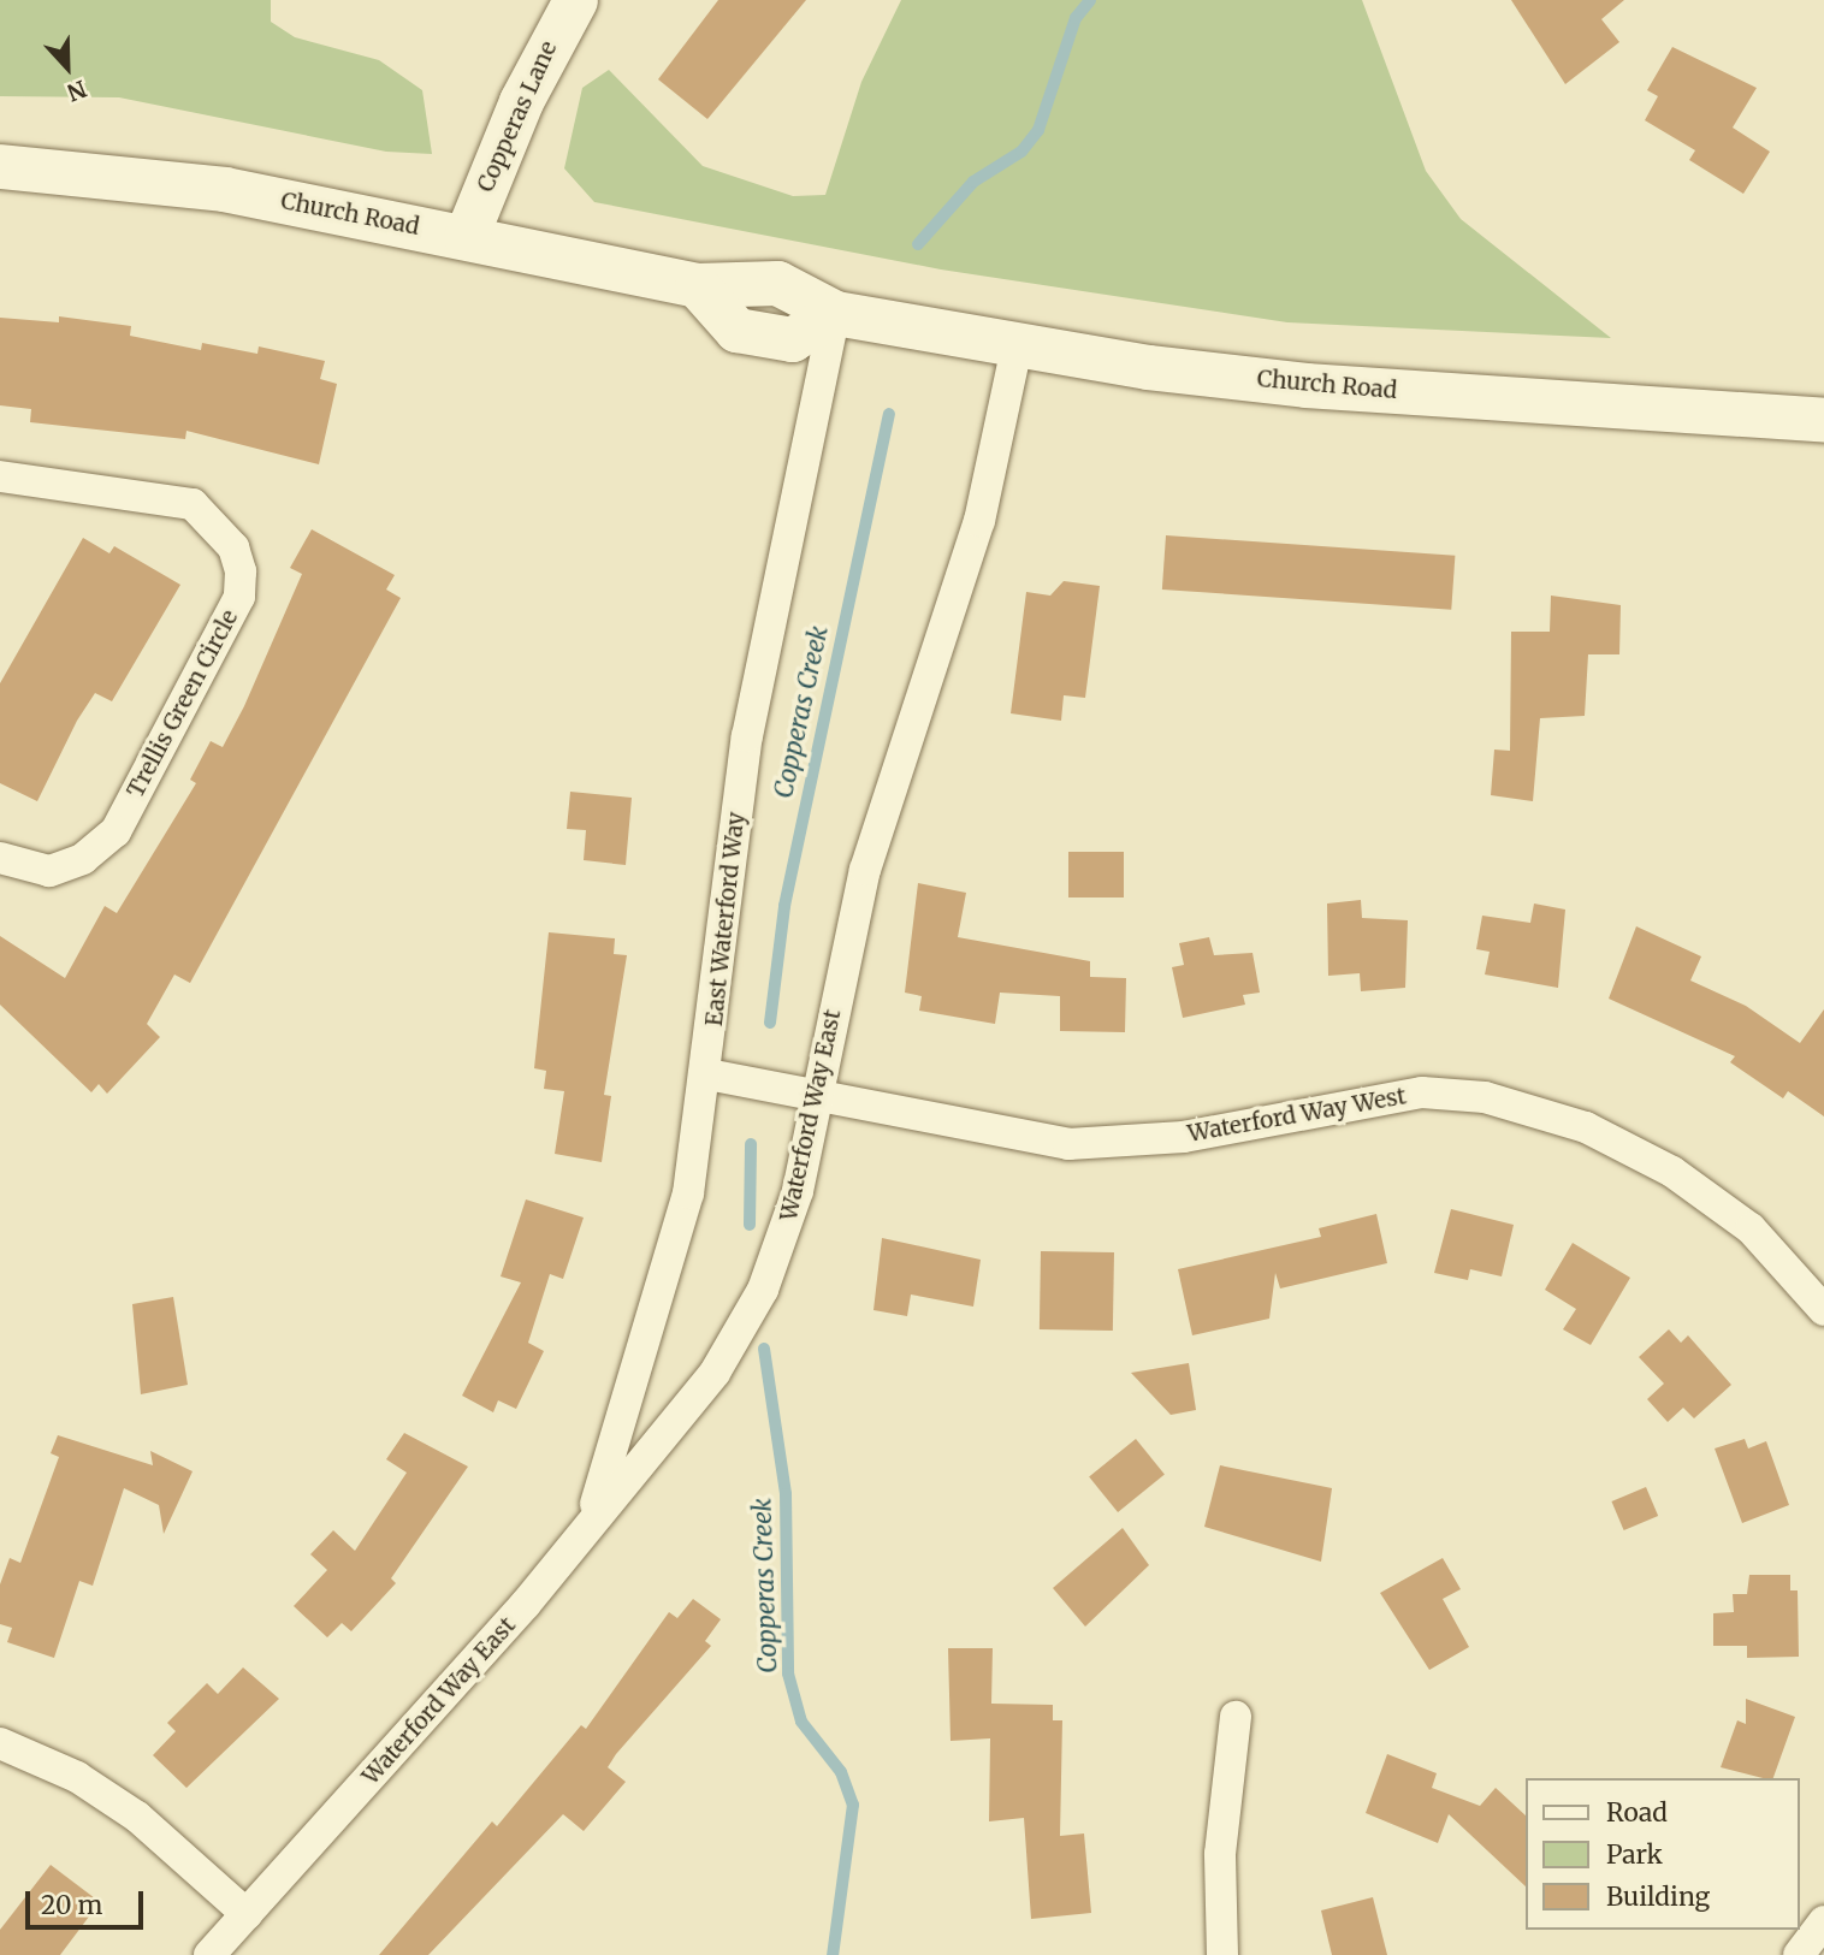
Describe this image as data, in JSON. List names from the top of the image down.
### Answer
{
  "streets": {
    "main road": ["Copperas Lane", "Church Road"],
    "street": [
      "Trellis Green Circle",
      "East Waterford Way",
      "Waterford Way East",
      "Waterford Way West"
    ]
  },
  "crossings": [
    ["Copperas Lane", "Church Road"],
    ["Church Road", "East Waterford Way"],
    ["Church Road", "Waterford Way East"],
    ["East Waterford Way", "Waterford Way East"],
    ["East Waterford Way", "Waterford Way West"],
    ["Waterford Way East", "Waterford Way West"]
  ],
  "water": ["Copperas Creek"],
  "legend": ["Road", "Park", "Building"],
  "scale_bar": "20 m",
  "north": "bottom"
}
